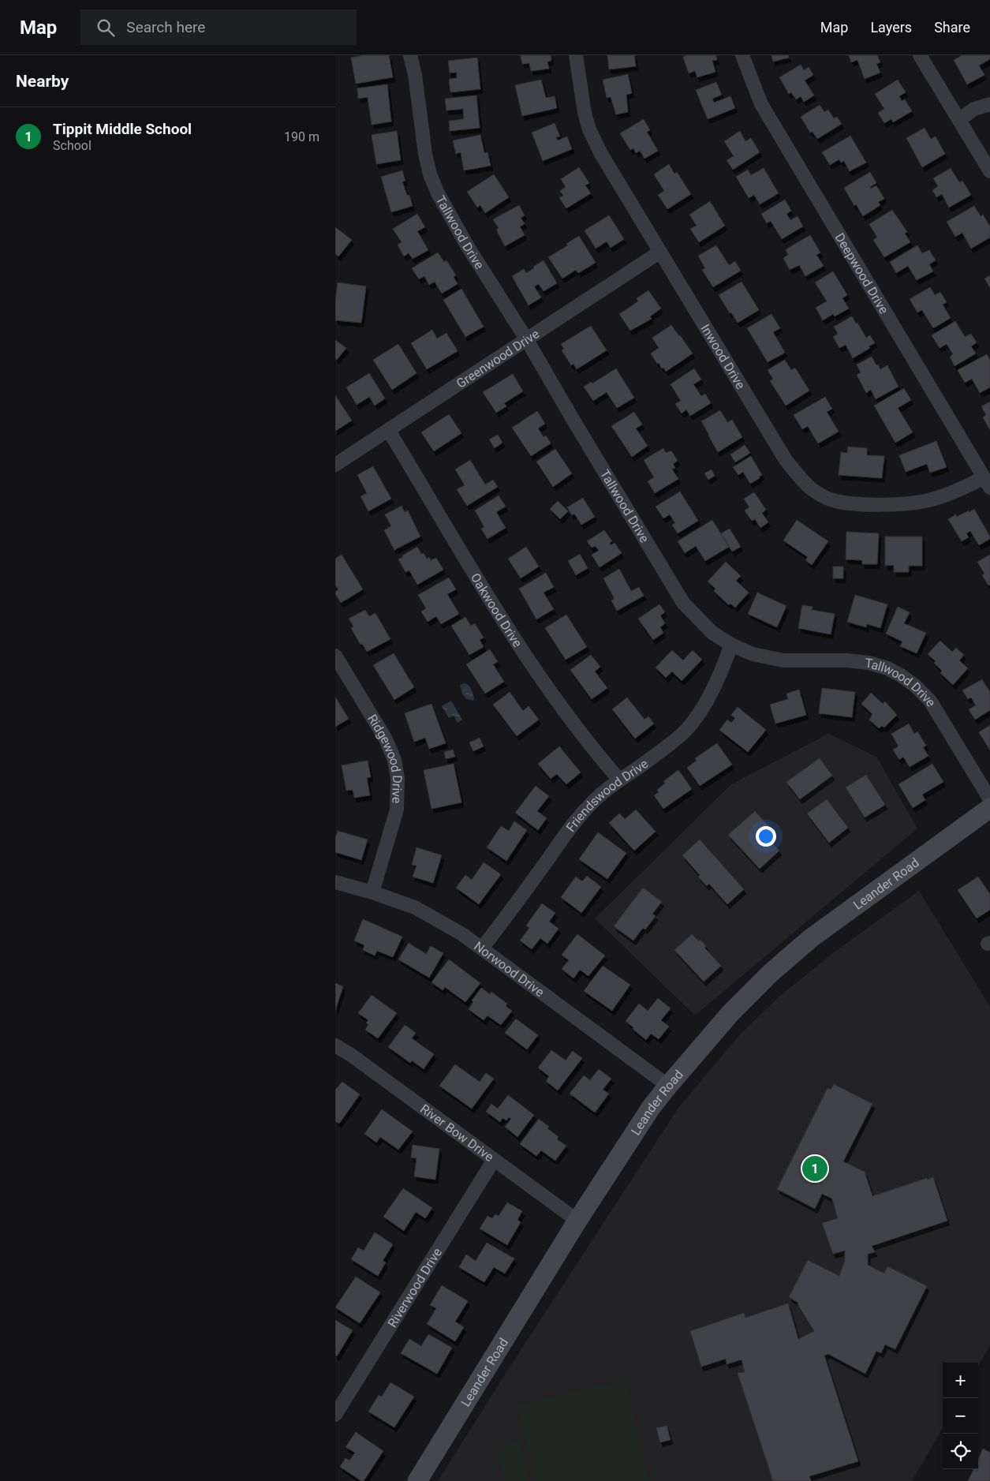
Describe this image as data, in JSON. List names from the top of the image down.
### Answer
{
  "streets": {
    "main road": ["Leander Road"],
    "street": [
      "Tallwood Drive",
      "Deepwood Drive",
      "Inwood Drive",
      "Greenwood Drive",
      "Oakwood Drive",
      "Ridgewood Drive",
      "Friendswood Drive",
      "Norwood Drive",
      "River Bow Drive",
      "Riverwood Drive"
    ]
  },
  "crossings": [
    ["Tallwood Drive", "Greenwood Drive"],
    ["Tallwood Drive", "Friendswood Drive"],
    ["Tallwood Drive", "Leander Road"],
    ["Deepwood Drive", "Inwood Drive"],
    ["Inwood Drive", "Greenwood Drive"],
    ["Greenwood Drive", "Oakwood Drive"],
    ["Oakwood Drive", "Friendswood Drive"],
    ["Ridgewood Drive", "Norwood Drive"],
    ["Friendswood Drive", "Norwood Drive"],
    ["Leander Road", "Norwood Drive"],
    ["Leander Road", "River Bow Drive"],
    ["River Bow Drive", "Riverwood Drive"]
  ],
  "page": {
    "header": "Map",
    "search": "Search here",
    "nav": ["Map", "Layers", "Share"],
    "heading": "Nearby",
    "list": [
      {
        "mark": "1",
        "name": "Tippit Middle School",
        "note": "School",
        "value": "190 m"
      }
    ],
    "pins": "1",
    "map_buttons": ["+", "−"]
  }
}
